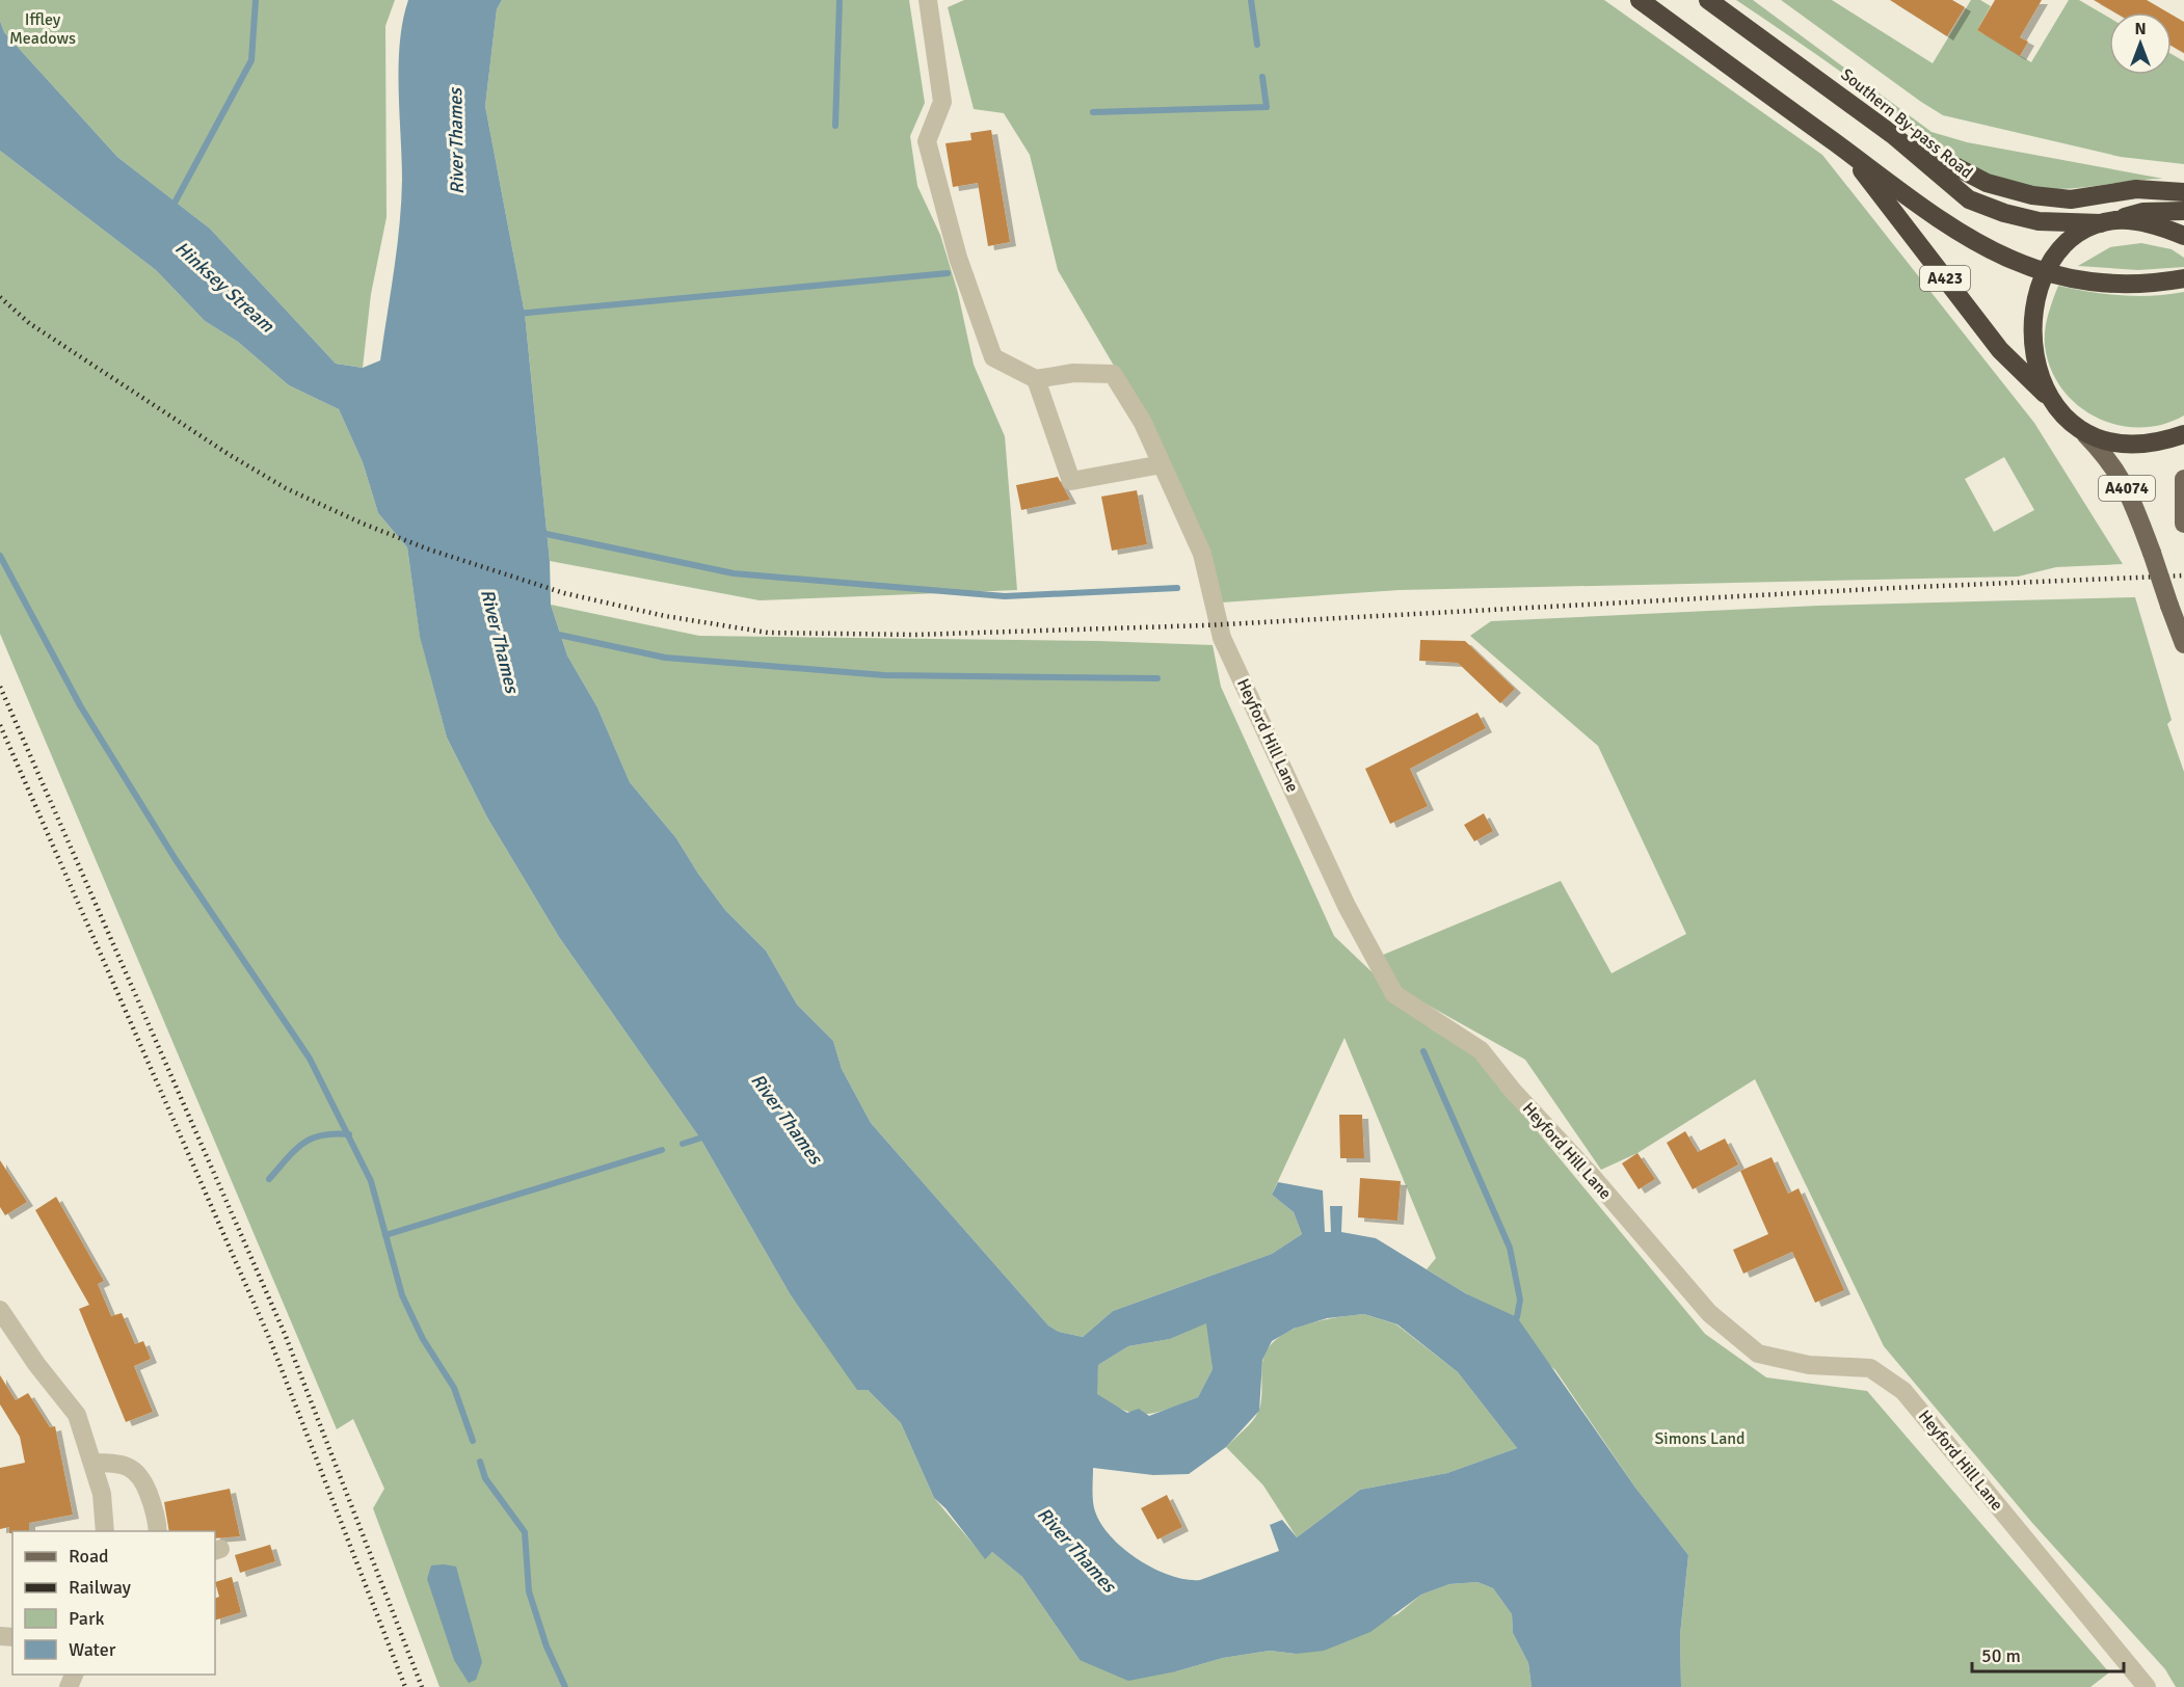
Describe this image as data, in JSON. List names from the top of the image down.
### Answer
{
  "streets": {
    "highway": ["Southern By-pass Road", "A423"],
    "main road": ["A4074"],
    "street": ["Heyford Hill Lane"]
  },
  "water": ["River Thames", "Hinksey Stream"],
  "parks": ["Iffley Meadows", "Simons Land"],
  "legend": [
    "Road",
    "Railway",
    "Park",
    "Water"
  ],
  "scale_bar": "50 m",
  "north": "top"
}
